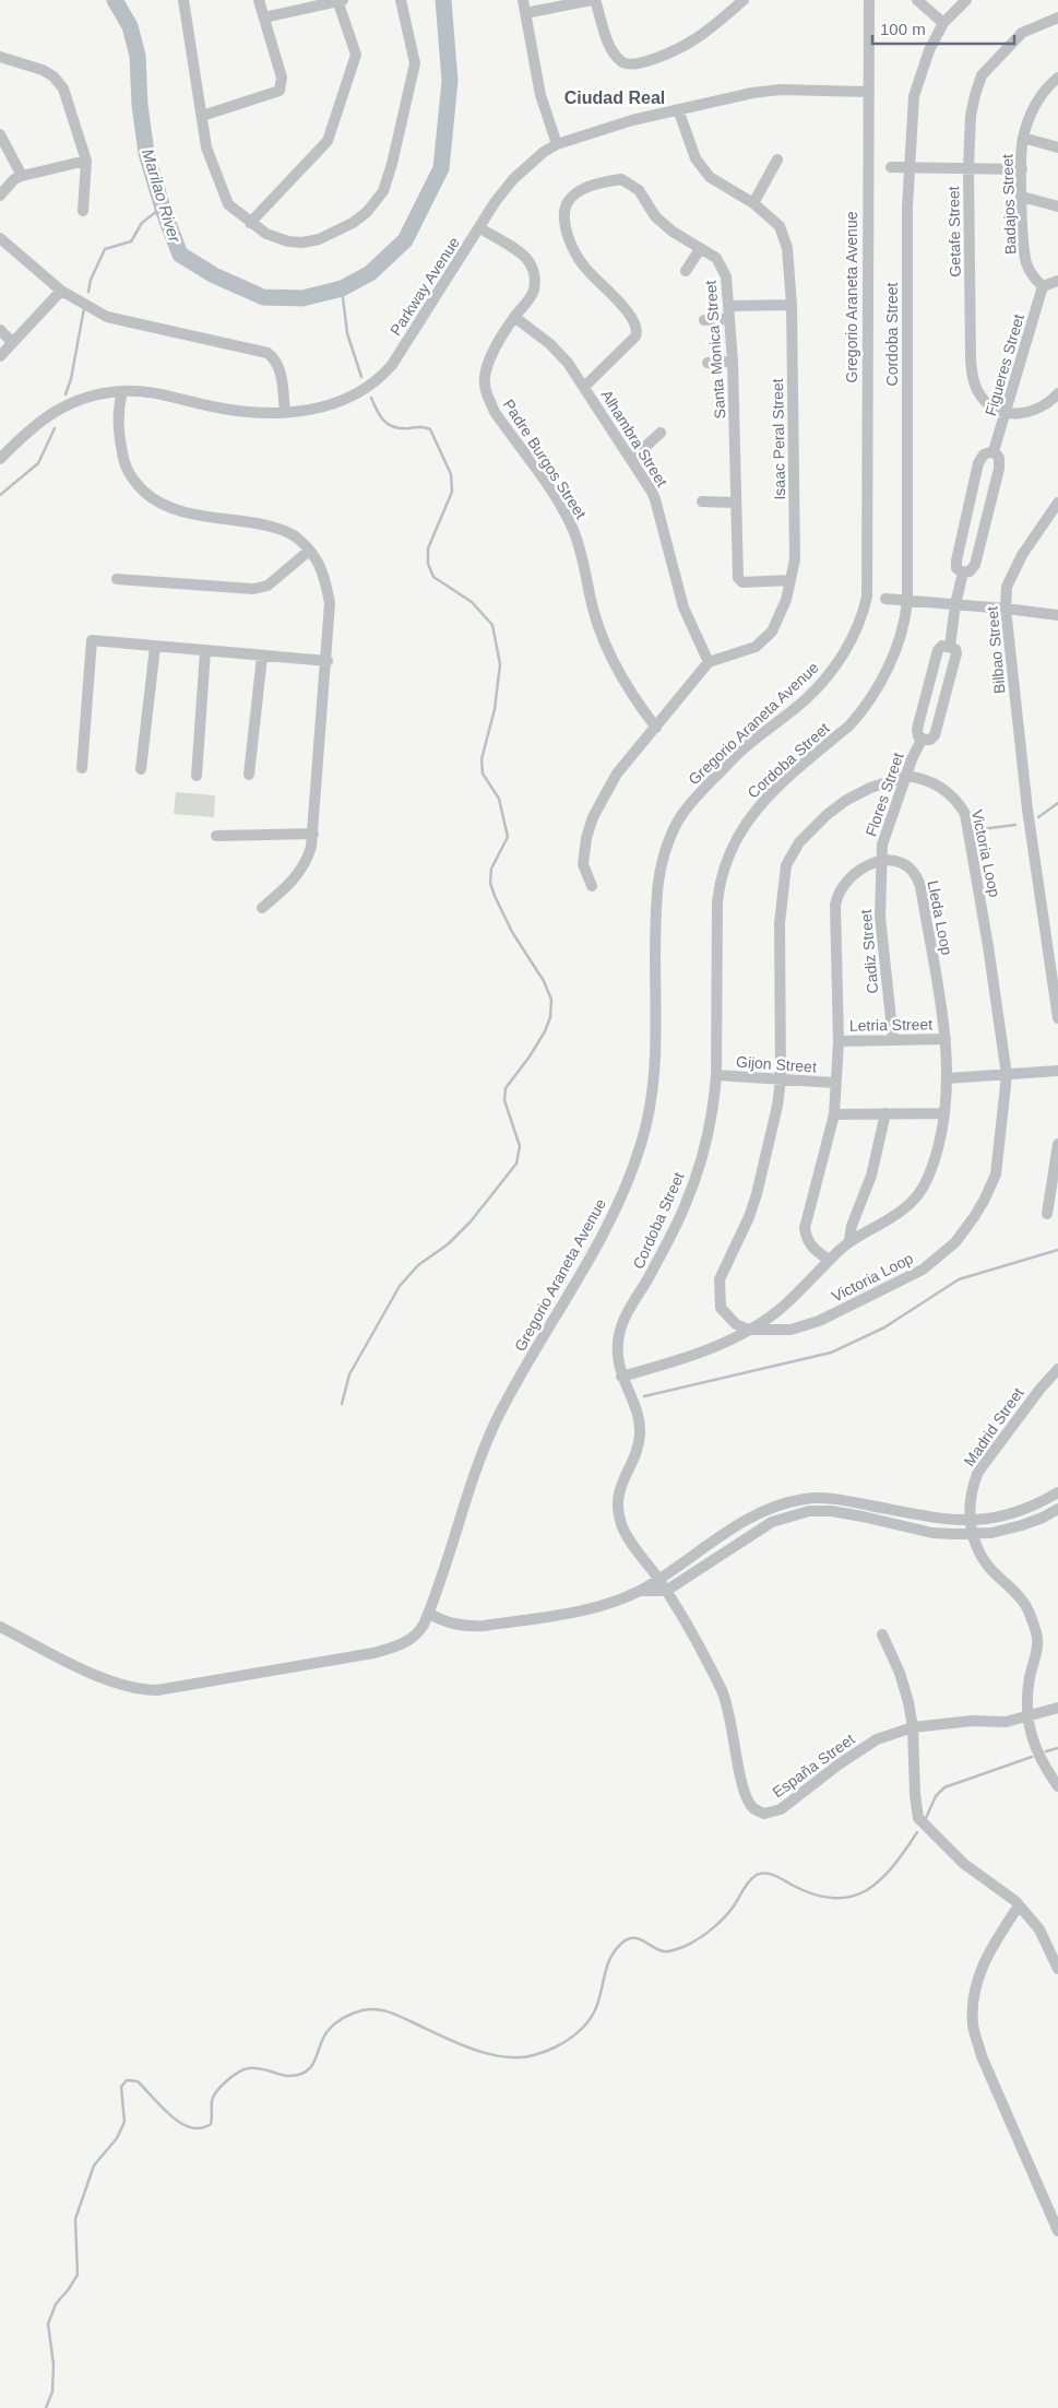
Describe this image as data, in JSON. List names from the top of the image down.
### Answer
{
  "streets": {
    "street": [
      "Badajos Street",
      "Getafe Street",
      "Parkway Avenue",
      "Gregorio Araneta Avenue",
      "Cordoba Street",
      "Santa Monica Street",
      "Figueres Street",
      "Alhambra Street",
      "Isaac Peral Street",
      "Padre Burgos Street",
      "Bilbao Street",
      "Flores Street",
      "Victoria Loop",
      "Lleda Loop",
      "Cadiz Street",
      "Letria Street",
      "Gijon Street",
      "Madrid Street",
      "España Street"
    ]
  },
  "crossings": [
    ["Badajos Street", "Figueres Street"],
    ["Getafe Street", "Figueres Street"],
    ["Parkway Avenue", "Gregorio Araneta Avenue"],
    ["Parkway Avenue", "Isaac Peral Street"],
    ["Parkway Avenue", "Padre Burgos Street"],
    ["Cordoba Street", "Lleda Loop"],
    ["Cordoba Street", "Gijon Street"],
    ["Cordoba Street", "España Street"],
    ["Santa Monica Street", "Alhambra Street"],
    ["Santa Monica Street", "Isaac Peral Street"],
    ["Figueres Street", "Flores Street"],
    ["Alhambra Street", "Isaac Peral Street"],
    ["Alhambra Street", "Padre Burgos Street"],
    ["Flores Street", "Victoria Loop"],
    ["Flores Street", "Lleda Loop"],
    ["Flores Street", "Cadiz Street"],
    ["Victoria Loop", "Lleda Loop"],
    ["Lleda Loop", "Cadiz Street"],
    ["Lleda Loop", "Letria Street"],
    ["Cadiz Street", "Letria Street"],
    ["Madrid Street", "España Street"]
  ],
  "districts": ["Ciudad Real"],
  "water": ["Marilao River"],
  "scale_bar": "100 m"
}
